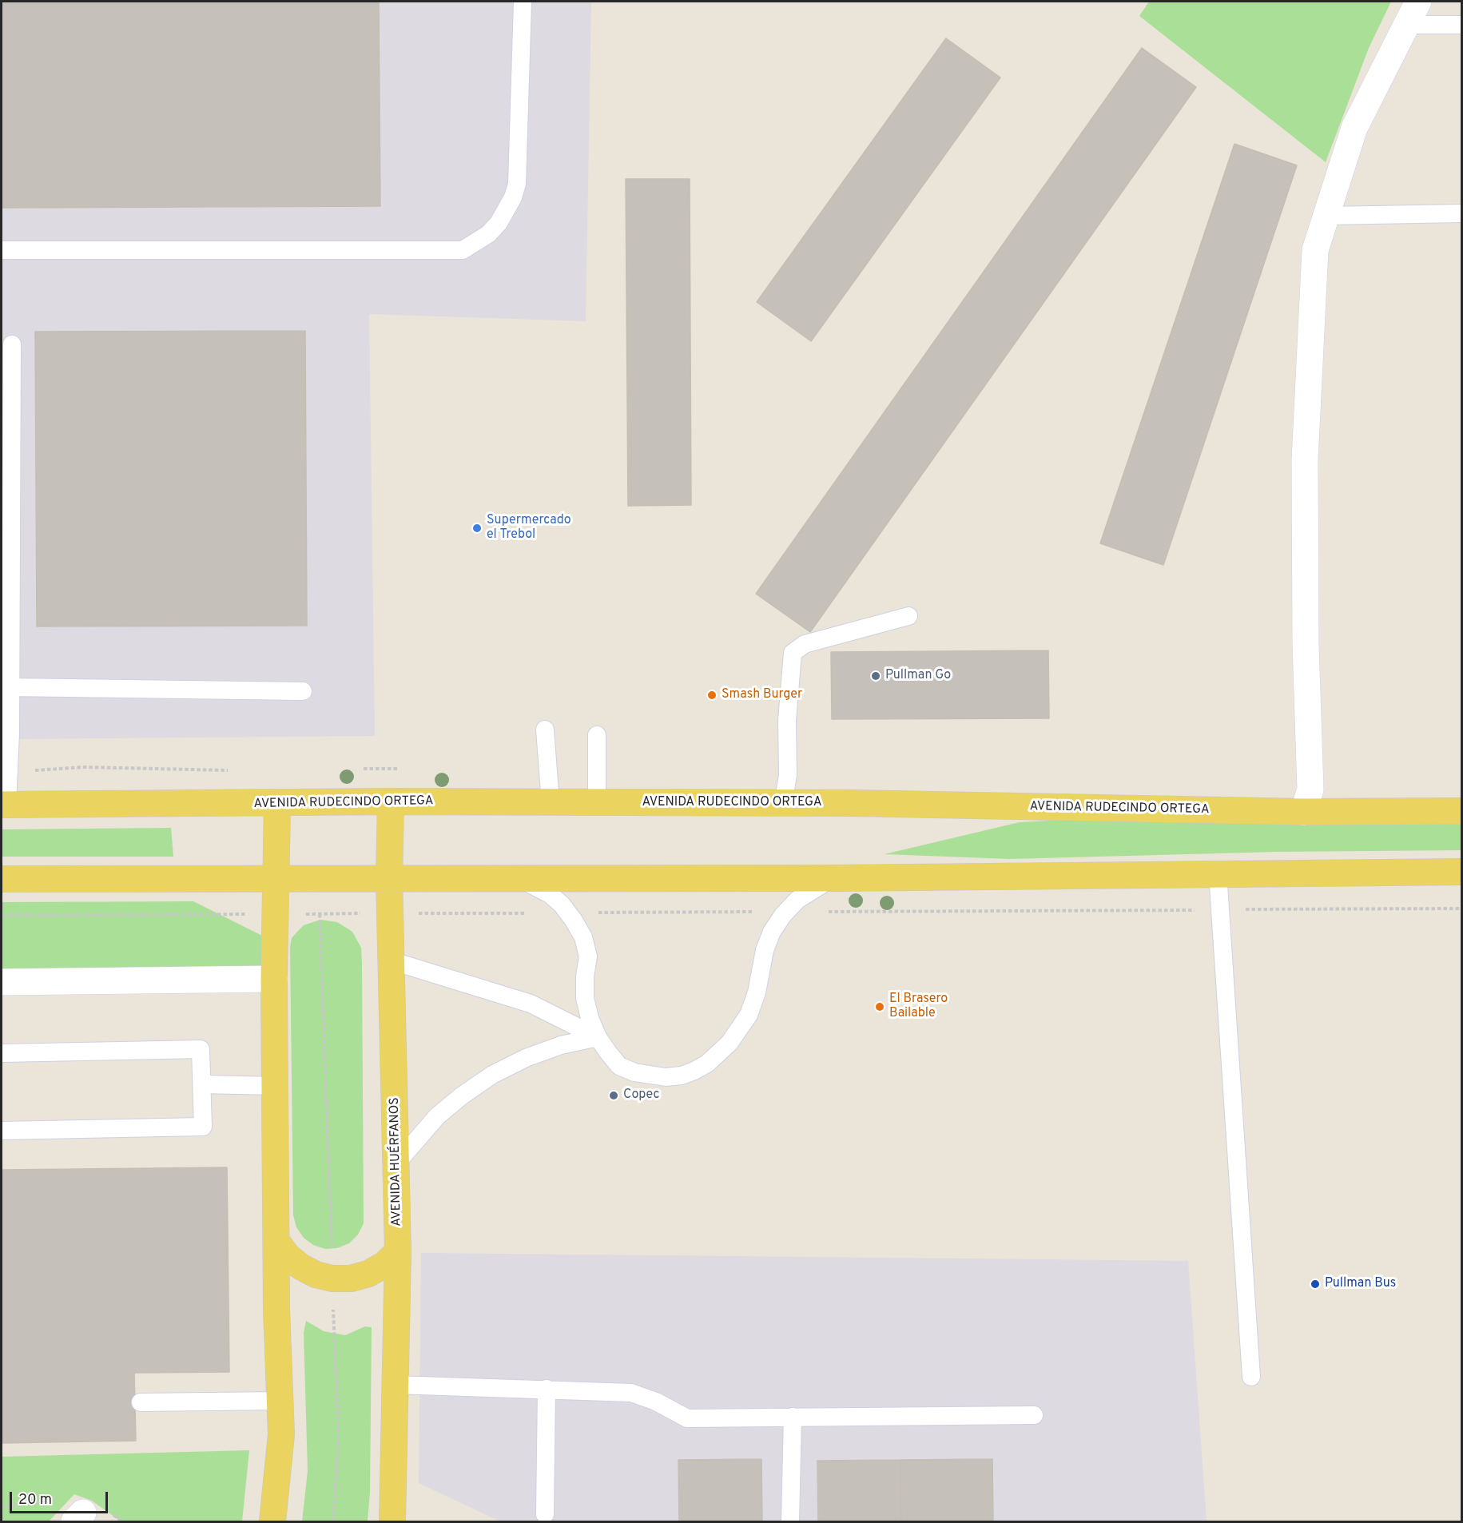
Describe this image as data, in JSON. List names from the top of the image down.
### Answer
{
  "streets": {
    "main road": ["AVENIDA RUDECINDO ORTEGA", "AVENIDA HUÉRFANOS"]
  },
  "crossings": [
    ["AVENIDA RUDECINDO ORTEGA", "AVENIDA HUÉRFANOS"]
  ],
  "places": [
    "Supermercado el Trebol",
    "Pullman Go",
    "Smash Burger",
    "El Brasero Bailable",
    "Copec",
    "Pullman Bus"
  ],
  "scale_bar": "20 m"
}
